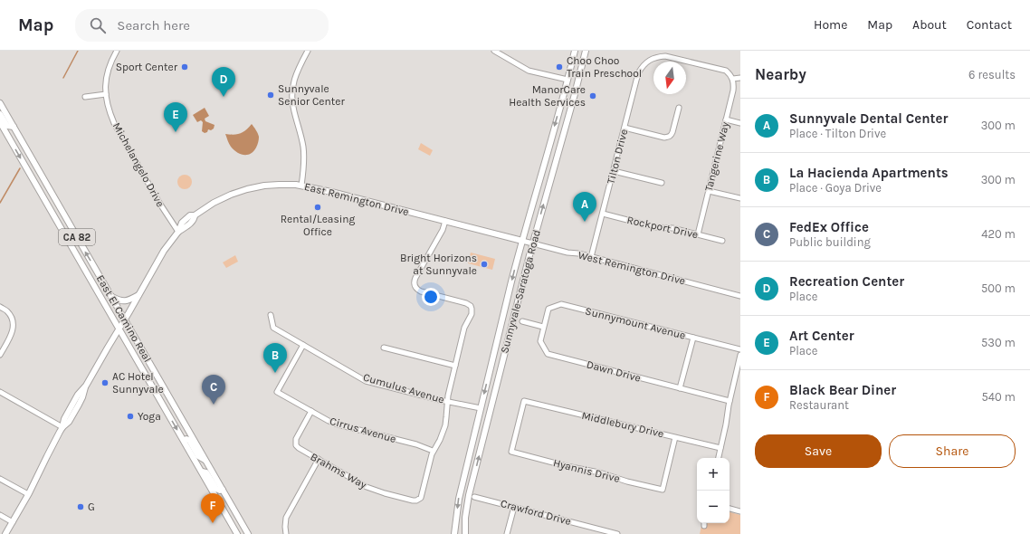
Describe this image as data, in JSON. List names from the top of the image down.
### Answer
{
  "streets": {
    "main road": [
      "East Remington Drive",
      "CA 82",
      "Sunnyvale-Saratoga Road",
      "East El Camino Real"
    ],
    "street": [
      "Tilton Drive",
      "Tangerine Way",
      "Michelangelo Drive",
      "Rockport Drive",
      "West Remington Drive",
      "Sunnymount Avenue",
      "Dawn Drive",
      "Cumulus Avenue",
      "Middlebury Drive",
      "Cirrus Avenue",
      "Brahms Way",
      "Hyannis Drive",
      "Crawford Drive"
    ]
  },
  "crossings": [
    ["Tilton Drive", "Tangerine Way"],
    ["Tilton Drive", "Rockport Drive"],
    ["Tilton Drive", "West Remington Drive"],
    ["Tangerine Way", "Rockport Drive"],
    ["Michelangelo Drive", "East Remington Drive"],
    ["East Remington Drive", "West Remington Drive"],
    ["East Remington Drive", "Sunnyvale-Saratoga Road"],
    ["East Remington Drive", "East El Camino Real"],
    ["West Remington Drive", "Sunnyvale-Saratoga Road"],
    ["Sunnyvale-Saratoga Road", "Cumulus Avenue"],
    ["Sunnymount Avenue", "Dawn Drive"],
    ["Cumulus Avenue", "Cirrus Avenue"],
    ["Middlebury Drive", "Hyannis Drive"],
    ["Cirrus Avenue", "Brahms Way"]
  ],
  "places": [
    "Sport Center",
    "Choo Choo Train Preschool",
    "Sunnyvale Senior Center",
    "ManorCare Health Services",
    "Rental/Leasing Office",
    "Bright Horizons at Sunnyvale",
    "AC Hotel Sunnyvale",
    "Yoga",
    "G"
  ],
  "north": "bottom",
  "page": {
    "header": "Map",
    "search": "Search here",
    "nav": [
      "Home",
      "Map",
      "About",
      "Contact"
    ],
    "heading": ["Nearby", "6 results"],
    "pins": [
      "D",
      "E",
      "A",
      "B",
      "C",
      "F"
    ],
    "list": [
      {
        "mark": "A",
        "name": "Sunnyvale Dental Center",
        "note": "Place · Tilton Drive",
        "value": "300 m"
      },
      {
        "mark": "B",
        "name": "La Hacienda Apartments",
        "note": "Place · Goya Drive",
        "value": "300 m"
      },
      {
        "mark": "C",
        "name": "FedEx Office",
        "note": "Public building",
        "value": "420 m"
      },
      {
        "mark": "D",
        "name": "Recreation Center",
        "note": "Place",
        "value": "500 m"
      },
      {
        "mark": "E",
        "name": "Art Center",
        "note": "Place",
        "value": "530 m"
      },
      {
        "mark": "F",
        "name": "Black Bear Diner",
        "note": "Restaurant",
        "value": "540 m"
      }
    ],
    "buttons": ["Save", "Share"],
    "map_buttons": ["+", "−"]
  }
}
